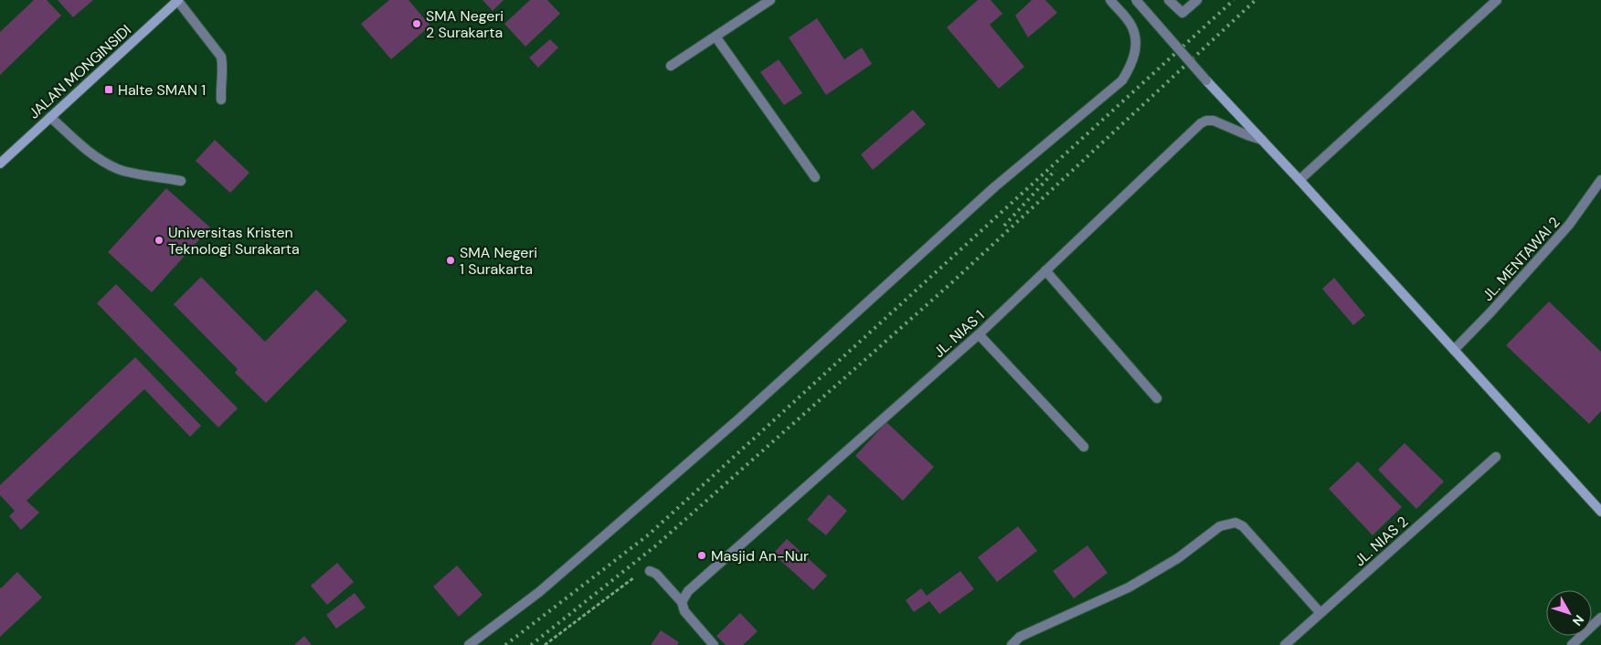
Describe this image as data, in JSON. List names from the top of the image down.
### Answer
{
  "streets": {
    "main road": ["JALAN MONGINSIDI"],
    "street": ["JL. MENTAWAI 2", "JL. NIAS 1", "JL. NIAS 2"]
  },
  "places": {
    "other": [
      "SMA Negeri 2 Surakarta",
      "Universitas Kristen Teknologi Surakarta",
      "SMA Negeri 1 Surakarta",
      "Masjid An-Nur"
    ],
    "transit": ["Halte SMAN 1"]
  },
  "north": "bottom right"
}
